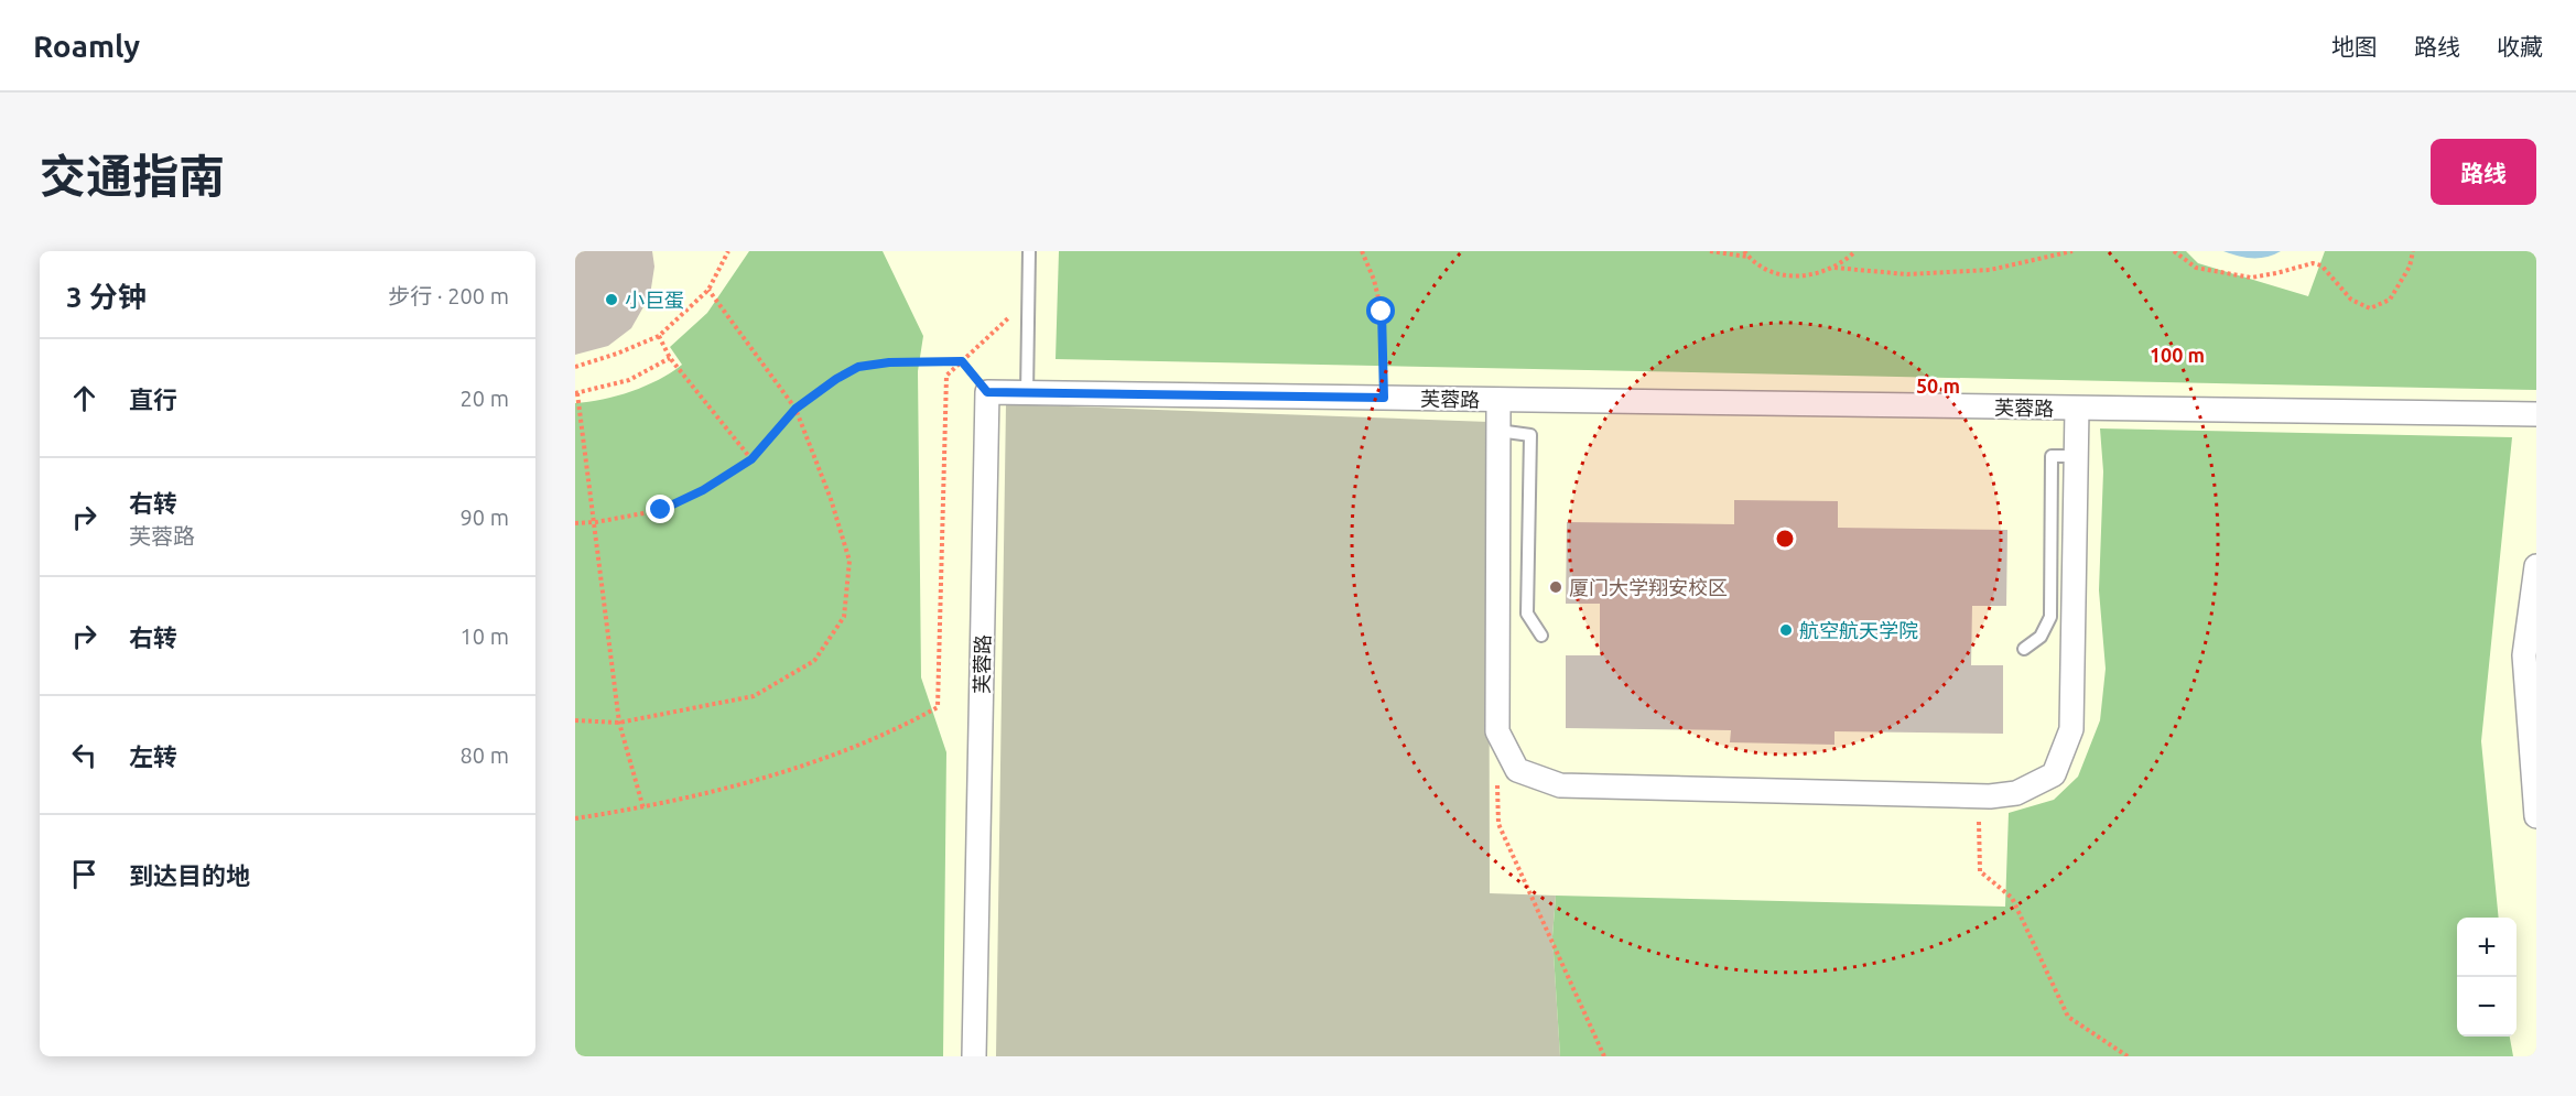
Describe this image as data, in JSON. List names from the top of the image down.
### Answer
{
  "streets": {
    "street": ["芙蓉路"]
  },
  "places": ["小巨蛋", "厦门大学翔安校区", "航空航天学院"],
  "page": {
    "header": "Roamly",
    "nav": ["地图", "路线", "收藏"],
    "title": "交通指南",
    "buttons": "路线",
    "heading": ["3 分钟", "步行 · 200 m"],
    "list": [
      ["直行", "20 m"],
      ["右转", "芙蓉路", "90 m"],
      ["右转", "10 m"],
      ["左转", "80 m"],
      "到达目的地"
    ],
    "map_buttons": ["+", "−"]
  },
  "rings": ["100 m", "50 m"]
}
